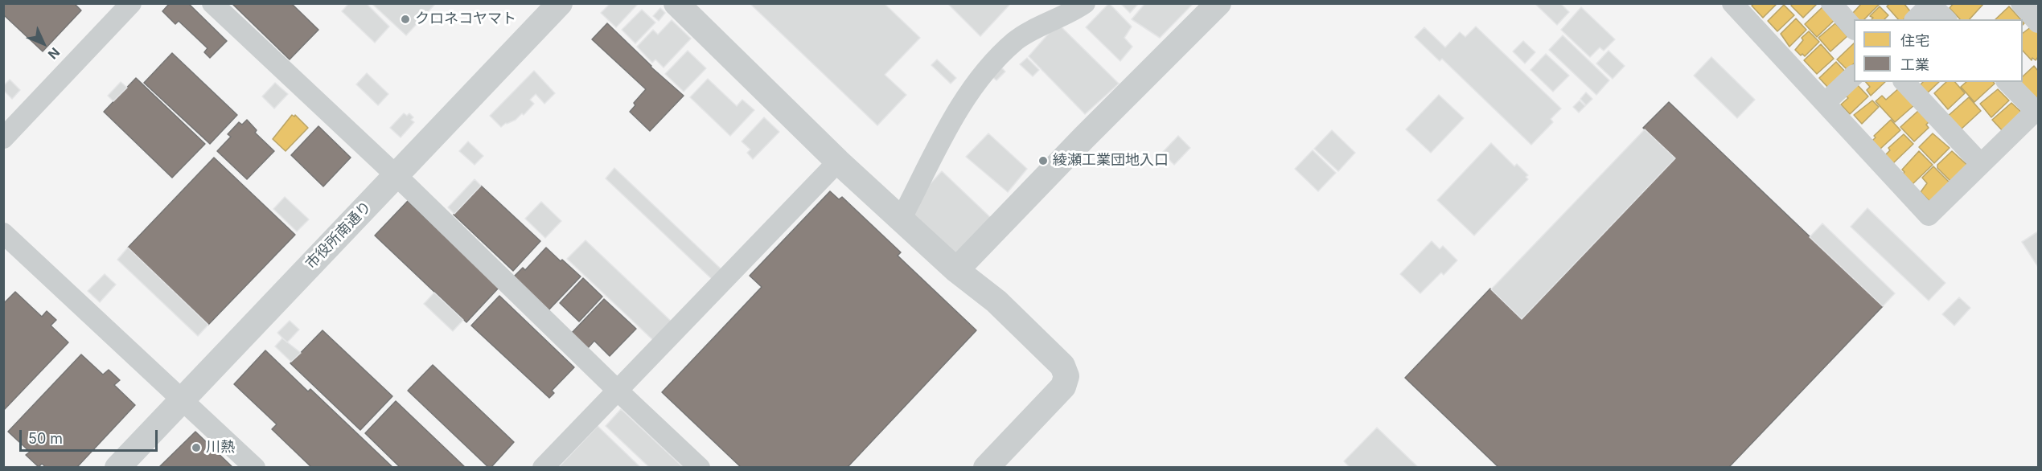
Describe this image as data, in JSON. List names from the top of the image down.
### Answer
{
  "streets": {
    "street": ["市役所南通り"]
  },
  "places": ["クロネコヤマト", "綾瀬工業団地入口", "川熱"],
  "legend": ["住宅", "工業"],
  "scale_bar": "50 m",
  "north": "bottom right"
}
